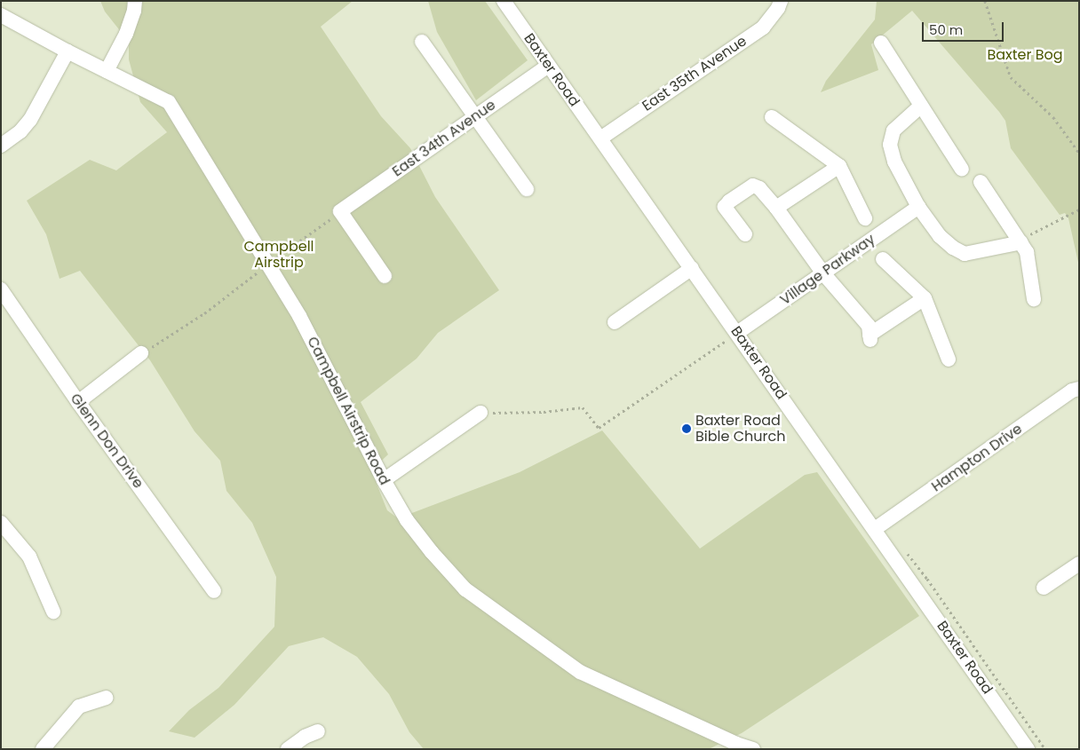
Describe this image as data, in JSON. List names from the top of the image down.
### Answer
{
  "streets": {
    "street": [
      "Baxter Road",
      "East 35th Avenue",
      "East 34th Avenue",
      "Village Parkway",
      "Campbell Airstrip Road",
      "Glenn Don Drive",
      "Hampton Drive"
    ]
  },
  "crossings": [
    ["Baxter Road", "East 35th Avenue"],
    ["Baxter Road", "East 34th Avenue"],
    ["Baxter Road", "Village Parkway"],
    ["Baxter Road", "Hampton Drive"]
  ],
  "parks": ["Baxter Bog", "Campbell Airstrip"],
  "places": ["Baxter Road Bible Church"],
  "scale_bar": "50 m"
}
